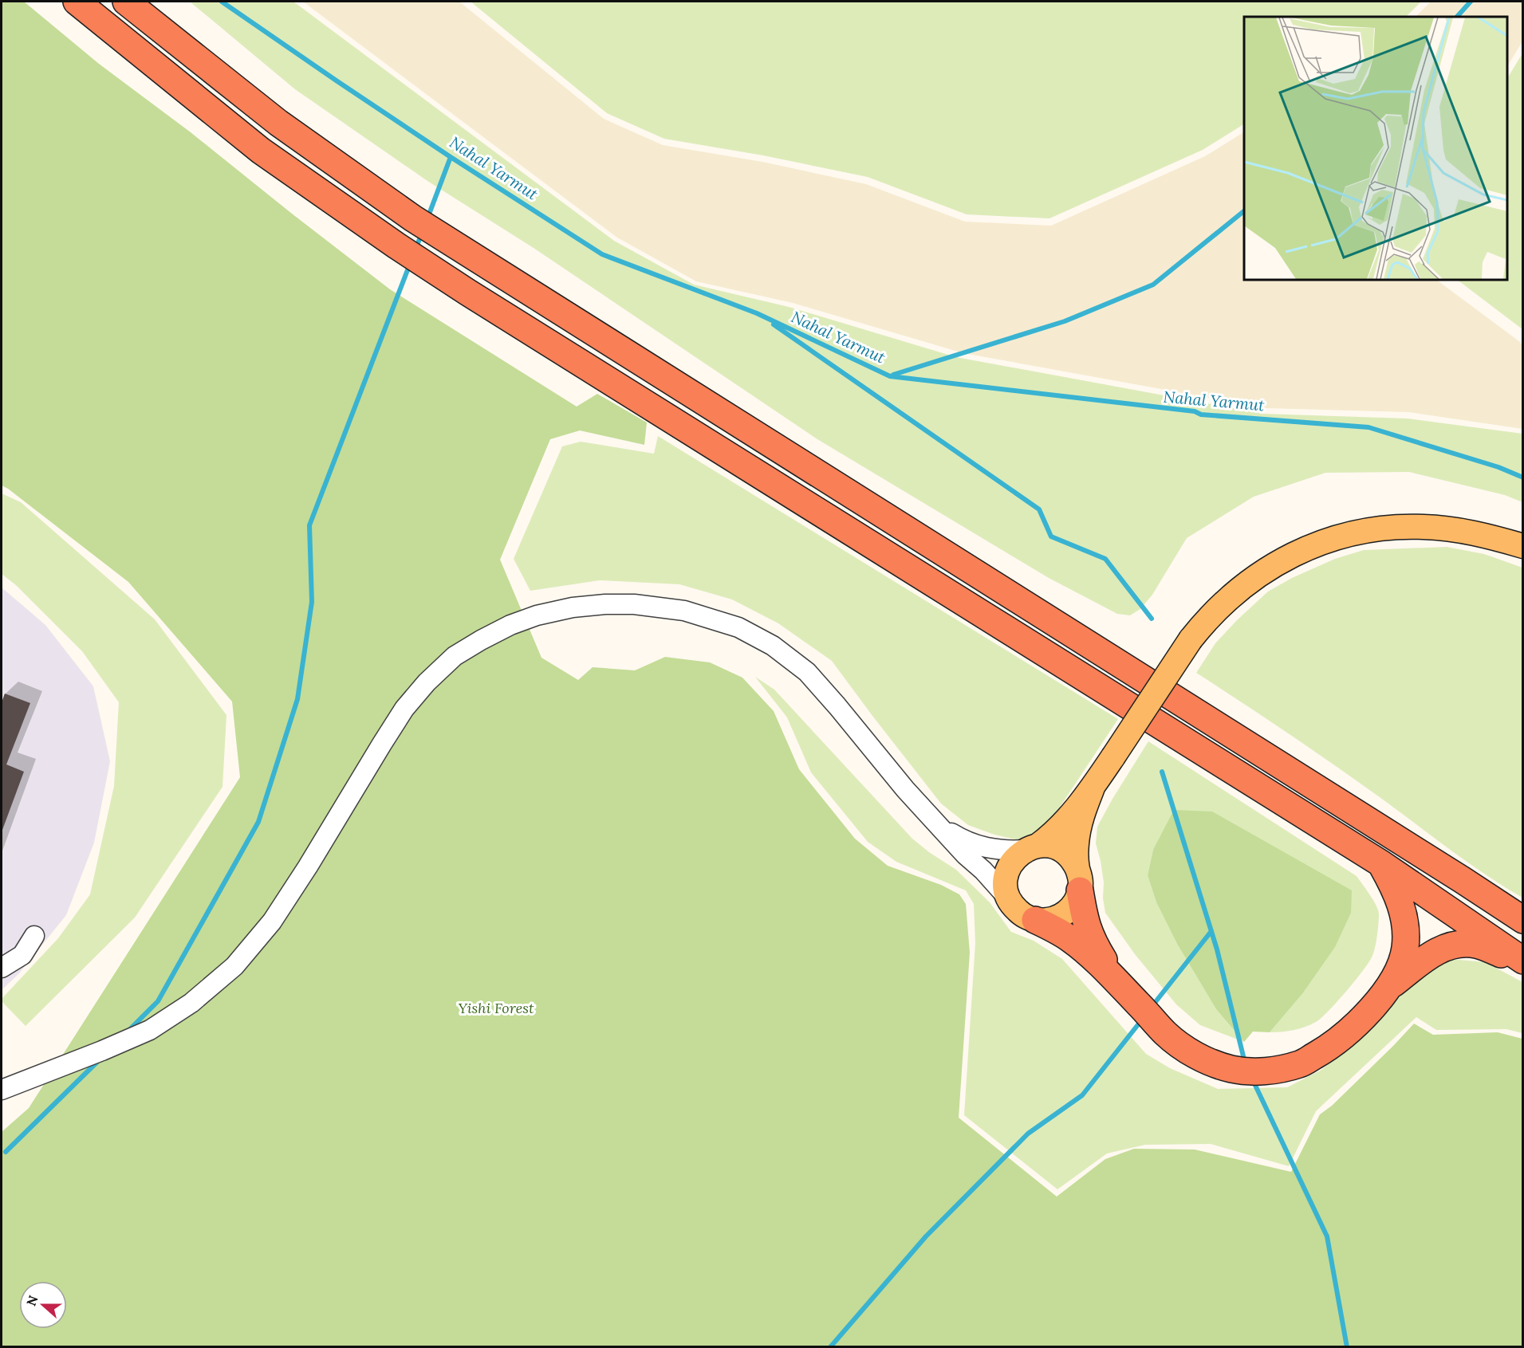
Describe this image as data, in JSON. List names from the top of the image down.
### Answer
{
  "water": ["Nahal Yarmut"],
  "parks": ["Yishi Forest"],
  "north": "left"
}
